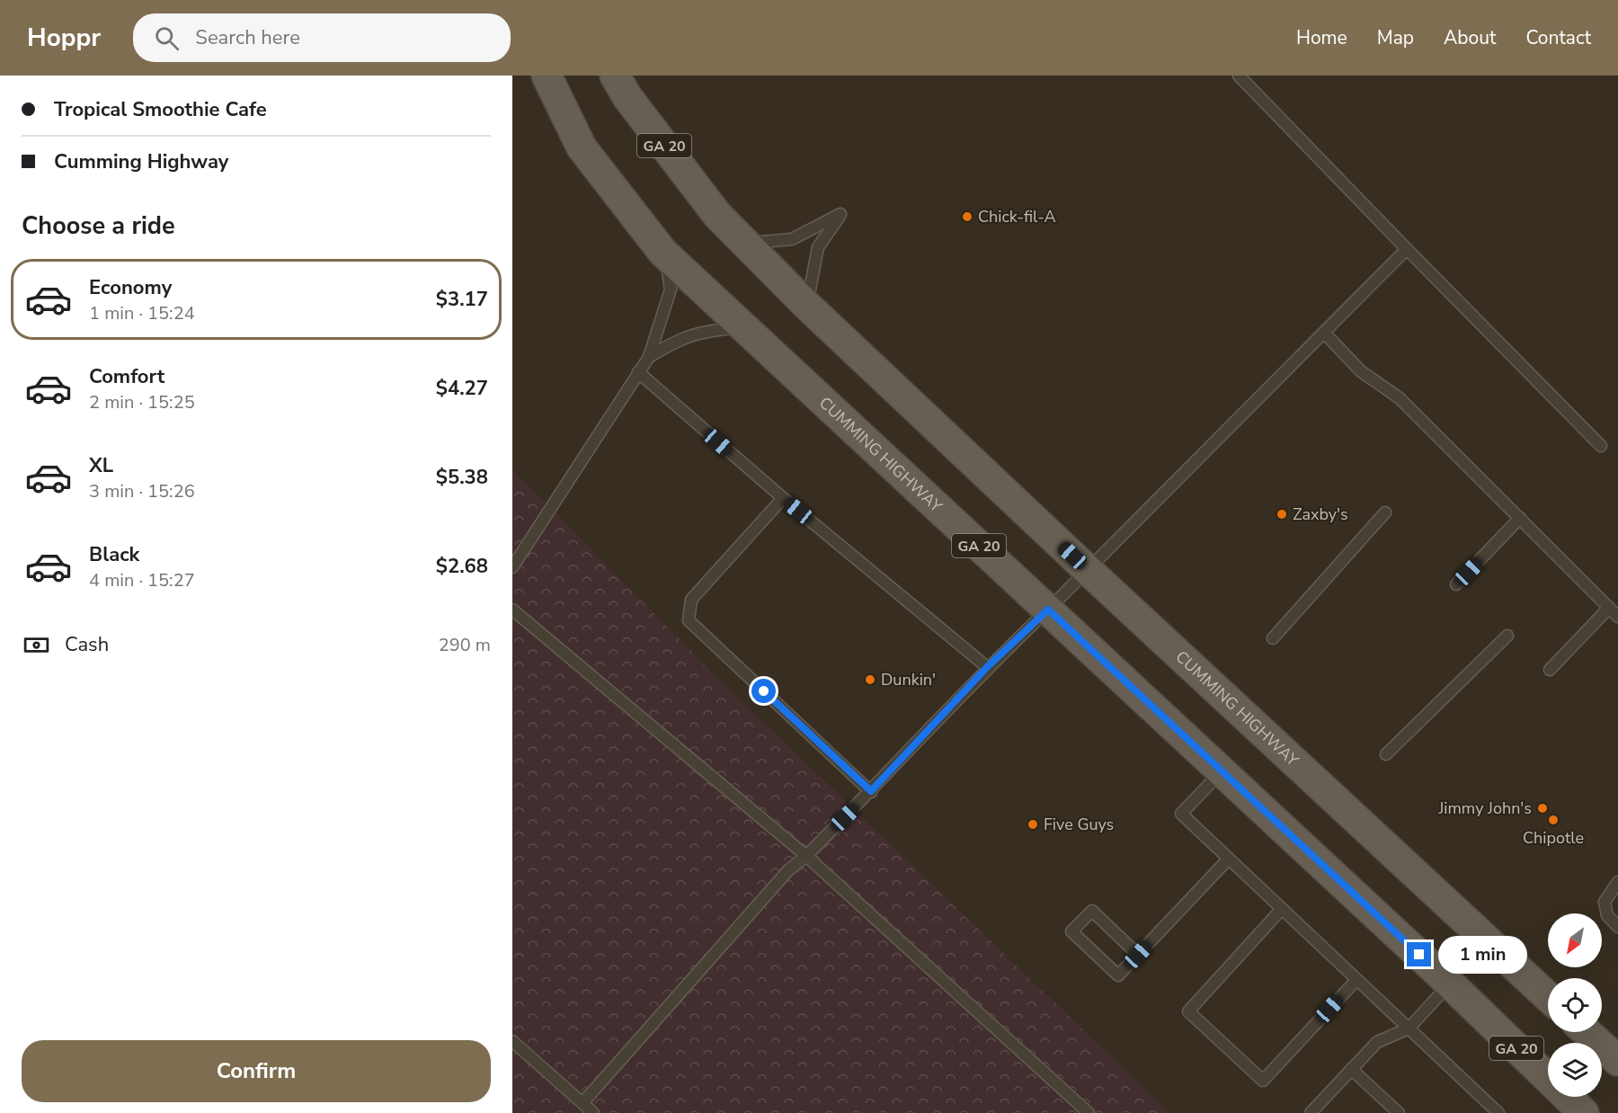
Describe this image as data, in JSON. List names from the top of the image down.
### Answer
{
  "streets": {
    "main road": ["GA 20", "CUMMING HIGHWAY"]
  },
  "places": [
    "Chick-fil-A",
    "Zaxby's",
    "Dunkin'",
    "Jimmy John's",
    "Chipotle",
    "Five Guys"
  ],
  "north": "bottom left",
  "page": {
    "header": "Hoppr",
    "search": "Search here",
    "nav": [
      "Home",
      "Map",
      "About",
      "Contact"
    ],
    "banner": ["Tropical Smoothie Cafe", "Cumming Highway"],
    "heading": "Choose a ride",
    "list": [
      {
        "name": "Economy",
        "note": "1 min · 15:24",
        "value": "$3.17"
      },
      {
        "name": "Comfort",
        "note": "2 min · 15:25",
        "value": "$4.27"
      },
      {
        "name": "XL",
        "note": "3 min · 15:26",
        "value": "$5.38"
      },
      {
        "name": "Black",
        "note": "4 min · 15:27",
        "value": "$2.68"
      }
    ],
    "pay": ["Cash", "290 m"],
    "bubble": "1 min",
    "buttons": "Confirm"
  }
}
